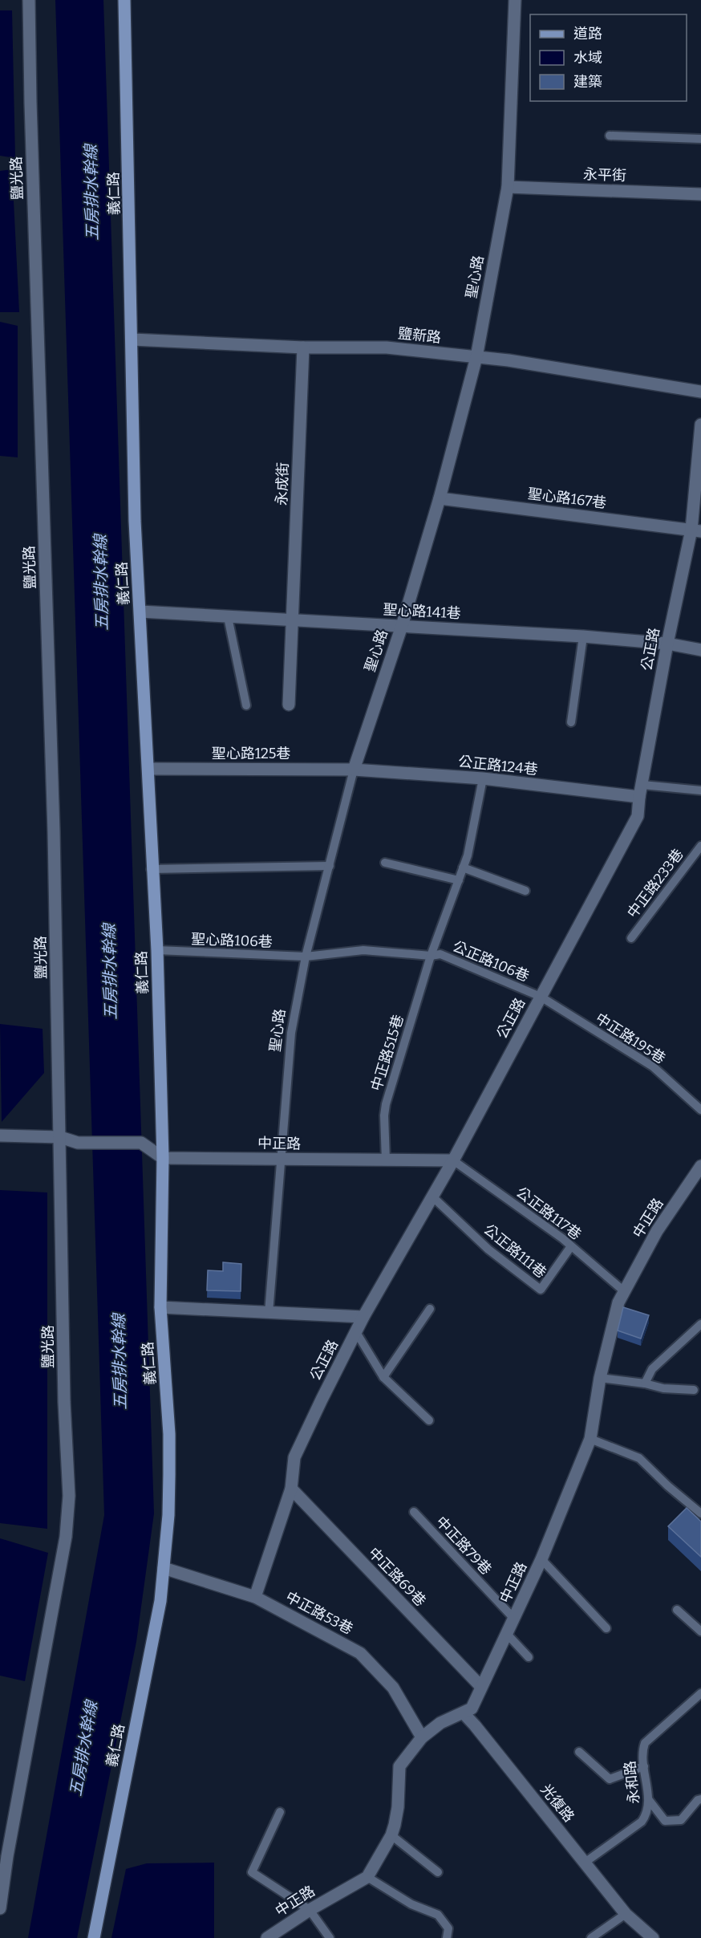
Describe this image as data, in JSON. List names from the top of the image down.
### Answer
{
  "streets": {
    "street": [
      "永平街",
      "鹽光路",
      "義仁路",
      "聖心路",
      "鹽新路",
      "永成街",
      "聖心路167巷",
      "聖心路141巷",
      "公正路",
      "聖心路125巷",
      "公正路124巷",
      "中正路",
      "中正路69巷",
      "中正路53巷",
      "光復路"
    ],
    "lane": [
      "中正路233巷",
      "聖心路106巷",
      "公正路106巷",
      "中正路195巷",
      "中正路515巷",
      "公正路117巷",
      "公正路111巷",
      "中正路79巷",
      "永和路"
    ]
  },
  "crossings": [
    ["永平街", "聖心路"],
    ["義仁路", "鹽新路"],
    ["義仁路", "聖心路141巷"],
    ["義仁路", "聖心路125巷"],
    ["義仁路", "聖心路106巷"],
    ["義仁路", "中正路"],
    ["義仁路", "中正路53巷"],
    ["聖心路", "鹽新路"],
    ["聖心路", "聖心路167巷"],
    ["聖心路", "聖心路141巷"],
    ["聖心路", "聖心路125巷"],
    ["聖心路", "公正路124巷"],
    ["聖心路", "聖心路106巷"],
    ["聖心路", "中正路"],
    ["鹽新路", "永成街"],
    ["永成街", "聖心路141巷"],
    ["聖心路167巷", "公正路"],
    ["聖心路141巷", "公正路"],
    ["公正路", "公正路124巷"],
    ["公正路", "公正路106巷"],
    ["公正路", "中正路195巷"],
    ["公正路", "中正路"],
    ["公正路", "公正路117巷"],
    ["公正路", "公正路111巷"],
    ["公正路", "中正路69巷"],
    ["公正路", "中正路53巷"],
    ["聖心路125巷", "公正路124巷"],
    ["公正路124巷", "中正路515巷"],
    ["聖心路106巷", "公正路106巷"],
    ["聖心路106巷", "中正路515巷"],
    ["公正路106巷", "中正路195巷"],
    ["公正路106巷", "中正路515巷"],
    ["中正路515巷", "中正路"],
    ["中正路", "公正路117巷"],
    ["中正路", "中正路79巷"],
    ["中正路", "中正路69巷"],
    ["中正路", "光復路"],
    ["公正路117巷", "公正路111巷"],
    ["永和路", "光復路"]
  ],
  "water": ["五房排水幹線"],
  "legend": ["道路", "水域", "建築"]
}
